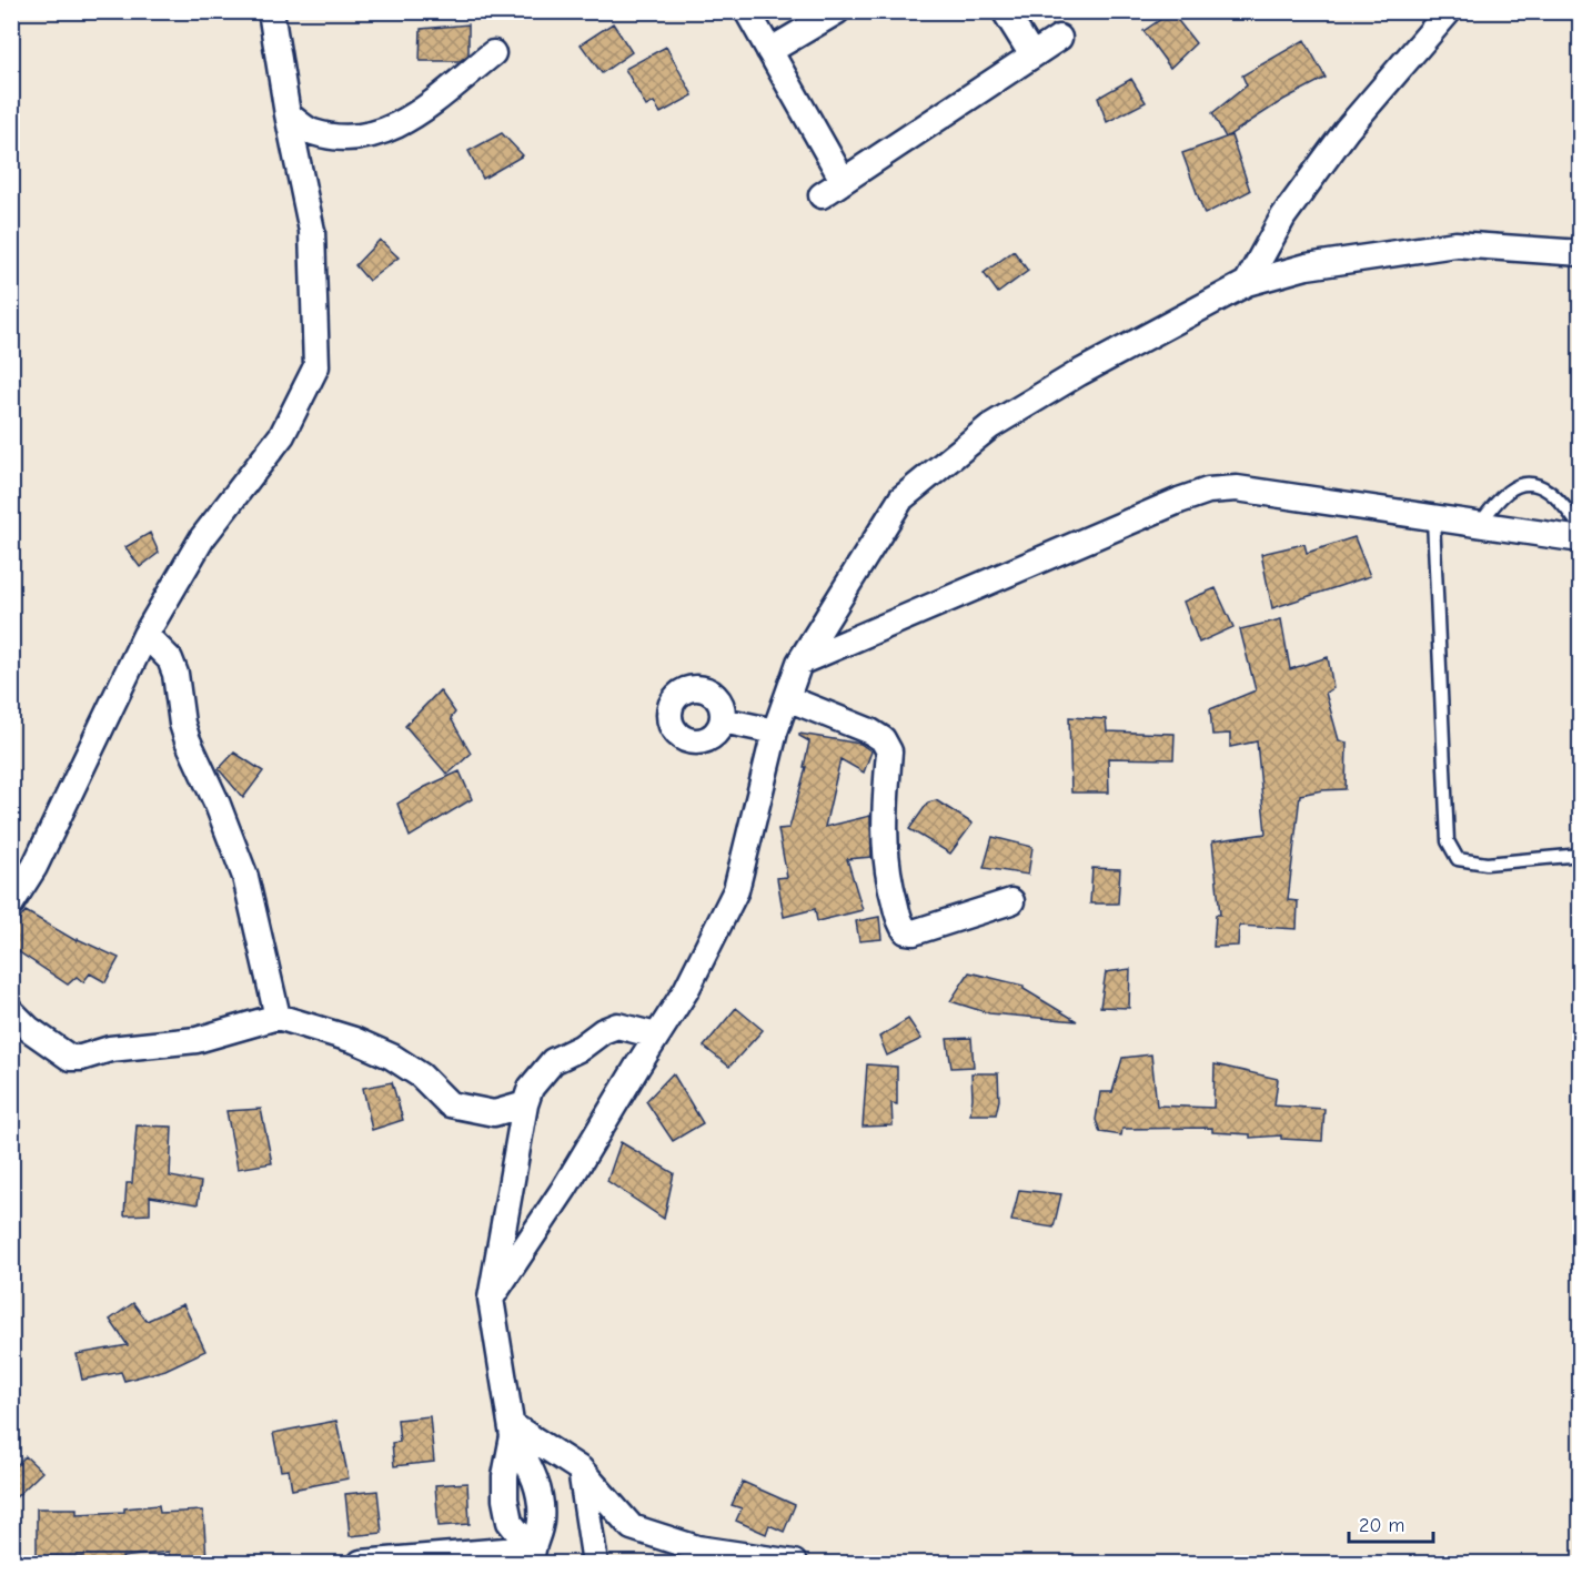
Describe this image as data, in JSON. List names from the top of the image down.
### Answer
{
  "scale_bar": "20 m"
}
